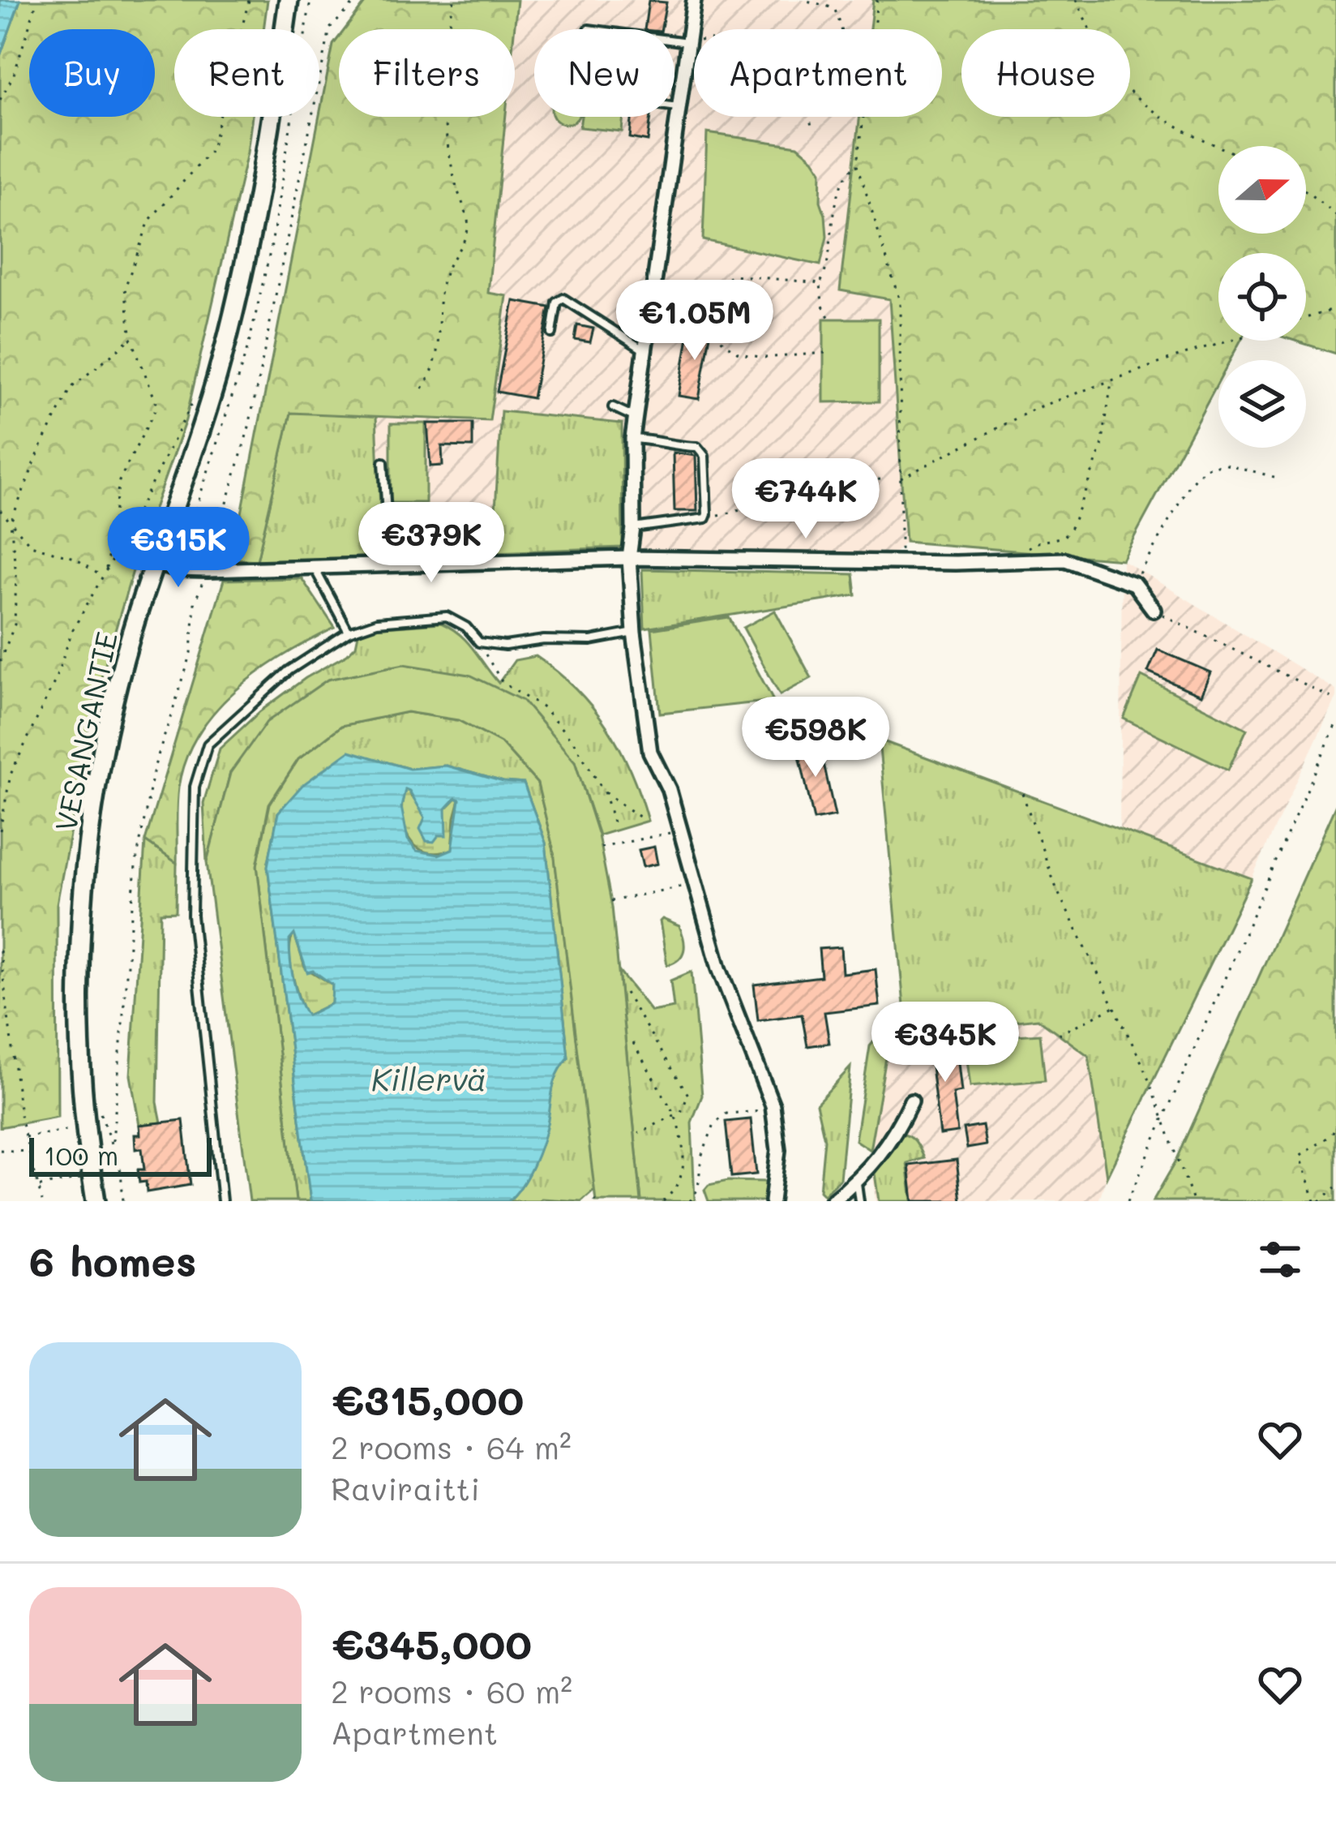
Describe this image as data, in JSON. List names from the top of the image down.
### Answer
{
  "streets": {
    "street": ["VESANGANTIE"]
  },
  "water": ["Killervä"],
  "scale_bar": "100 m",
  "north": "right",
  "page": {
    "chip": [
      "Buy",
      "Rent",
      "Filters",
      "New",
      "Apartment",
      "House"
    ],
    "price": [
      "€1.05M",
      "€744K",
      "€379K",
      "€315K",
      "€598K",
      "€345K"
    ],
    "scale": "100 m",
    "heading": "6 homes",
    "list": [
      {
        "name": "€315,000",
        "note": "2 rooms · 64 m² · Raviraitti"
      },
      {
        "name": "€345,000",
        "note": "2 rooms · 60 m² · Apartment"
      }
    ]
  }
}
